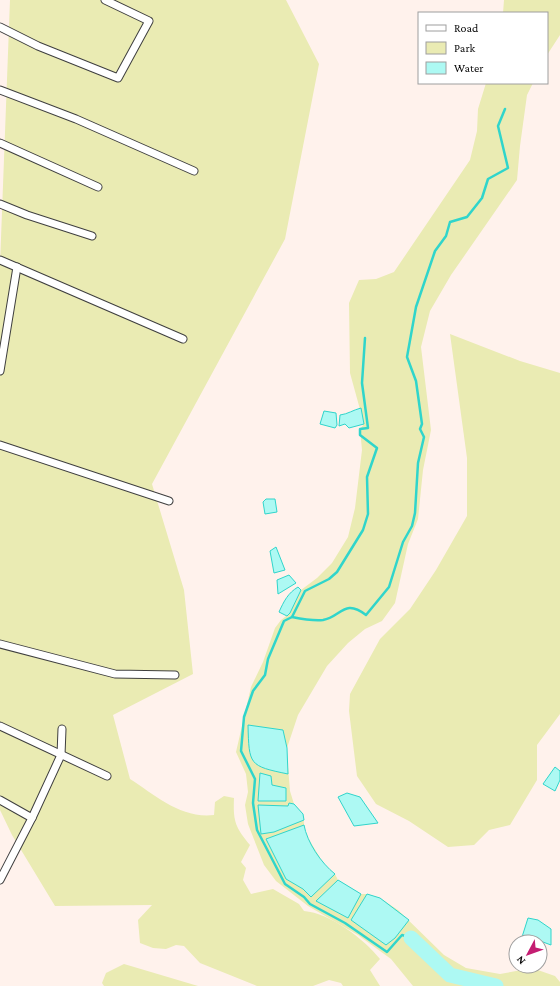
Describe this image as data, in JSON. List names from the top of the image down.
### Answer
{
  "legend": ["Road", "Park", "Water"],
  "north": "bottom left"
}
